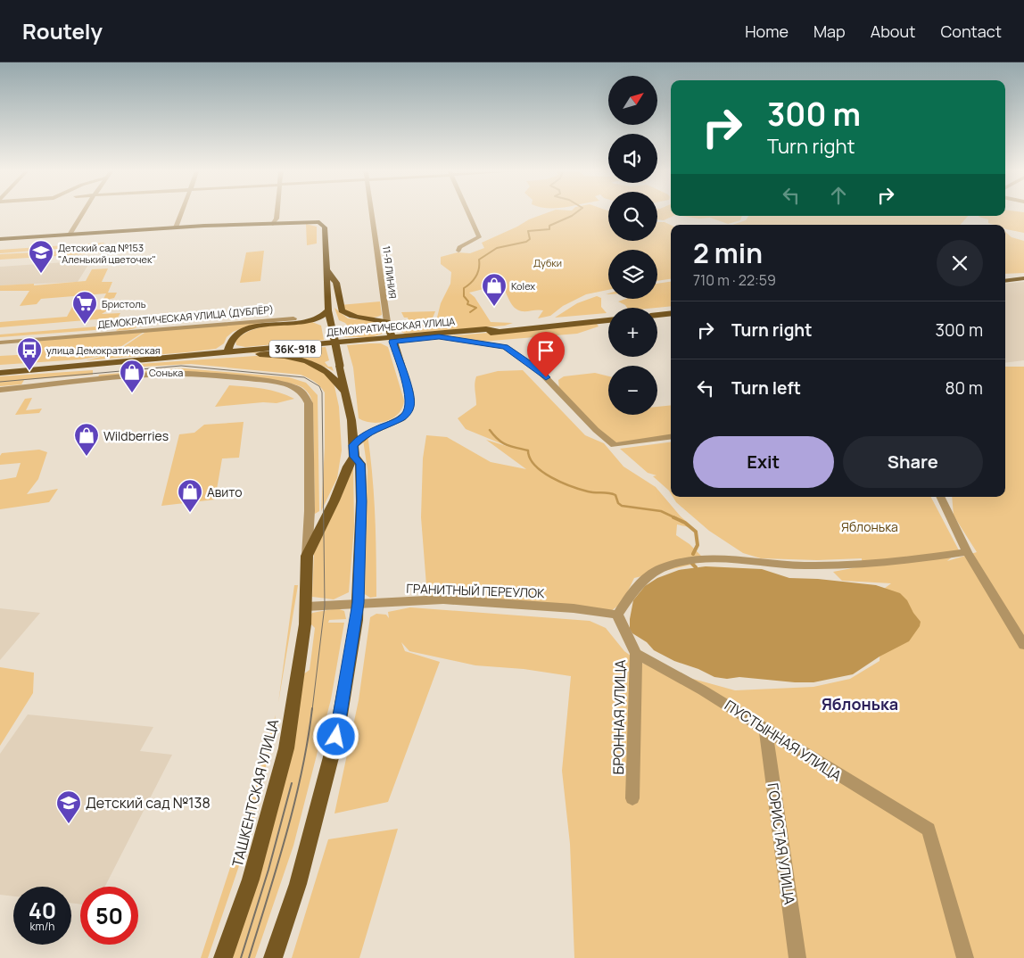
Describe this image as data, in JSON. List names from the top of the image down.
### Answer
{
  "streets": {
    "main road": ["ДЕМОКРАТИЧЕСКАЯ УЛИЦА", "36К-918", "ТАШКЕНТСКАЯ УЛИЦА"],
    "street": [
      "11-Я ЛИНИЯ",
      "ДЕМОКРАТИЧЕСКАЯ УЛИЦА (ДУБЛЁР)",
      "ГРАНИТНЫЙ ПЕРЕУЛОК",
      "БРОННАЯ УЛИЦА",
      "ПУСТЫННАЯ УЛИЦА",
      "ГОРИСТАЯ УЛИЦА"
    ]
  },
  "crossings": [
    ["ГРАНИТНЫЙ ПЕРЕУЛОК", "БРОННАЯ УЛИЦА"],
    ["ГРАНИТНЫЙ ПЕРЕУЛОК", "ТАШКЕНТСКАЯ УЛИЦА"],
    ["БРОННАЯ УЛИЦА", "ПУСТЫННАЯ УЛИЦА"],
    ["ПУСТЫННАЯ УЛИЦА", "ГОРИСТАЯ УЛИЦА"]
  ],
  "districts": ["Яблонька"],
  "parks": ["Дубки", "Яблонька"],
  "places": {
    "school or university": ["Детский сад №153 \"Аленький цветочек\"", "Детский сад №138"],
    "shop": [
      "Kolex",
      "Сонька",
      "Wildberries",
      "Авито"
    ],
    "supermarket": ["Бристоль"],
    "bus stop": ["улица Демократическая"]
  },
  "north": "top right",
  "page": {
    "header": "Routely",
    "nav": [
      "Home",
      "Map",
      "About",
      "Contact"
    ],
    "map_buttons": ["+", "−"],
    "turn": ["300 m", "Turn right"],
    "heading": ["2 min", "710 m · 22:59"],
    "list": [
      {
        "name": "Turn right",
        "value": "300 m"
      },
      {
        "name": "Turn left",
        "value": "80 m"
      }
    ],
    "buttons": ["Exit", "Share"],
    "speed": "40 km/h",
    "limit": "50"
  }
}
